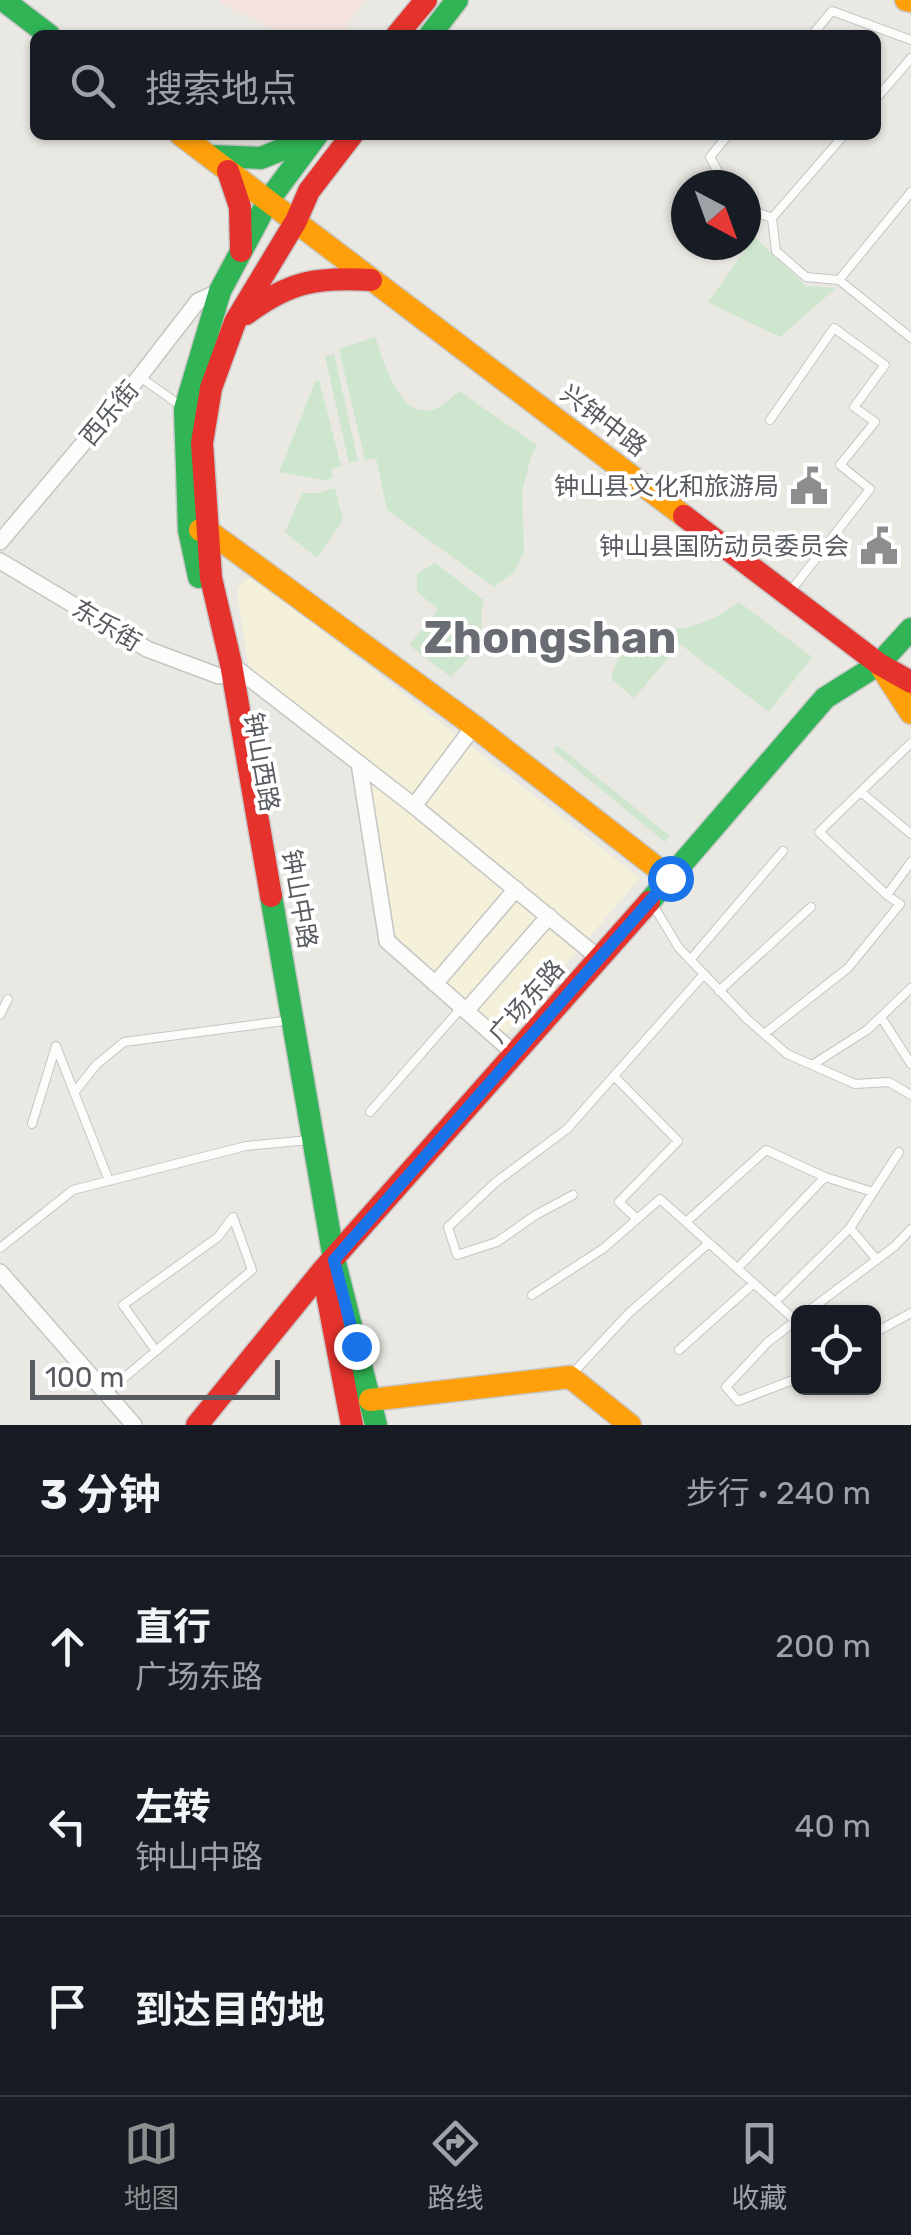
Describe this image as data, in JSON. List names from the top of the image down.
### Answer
{
  "streets": {
    "main road": ["兴钟中路", "钟山西路", "广场东路"],
    "street": ["西乐街", "东乐街"]
  },
  "crossings": [
    ["兴钟中路", "广场东路"],
    ["东乐街", "钟山西路"],
    ["东乐街", "广场东路"]
  ],
  "districts": ["Zhongshan"],
  "places": {
    "public building": ["钟山县文化和旅游局", "钟山县国防动员委员会"]
  },
  "scale_bar": "100 m",
  "north": "bottom right",
  "page": {
    "search": "搜索地点",
    "scale": "100 m",
    "heading": ["3 分钟", "步行 · 240 m"],
    "list": [
      ["直行", "广场东路", "200 m"],
      ["左转", "钟山中路", "40 m"],
      "到达目的地"
    ],
    "nav": ["地图", "路线", "收藏"]
  }
}
